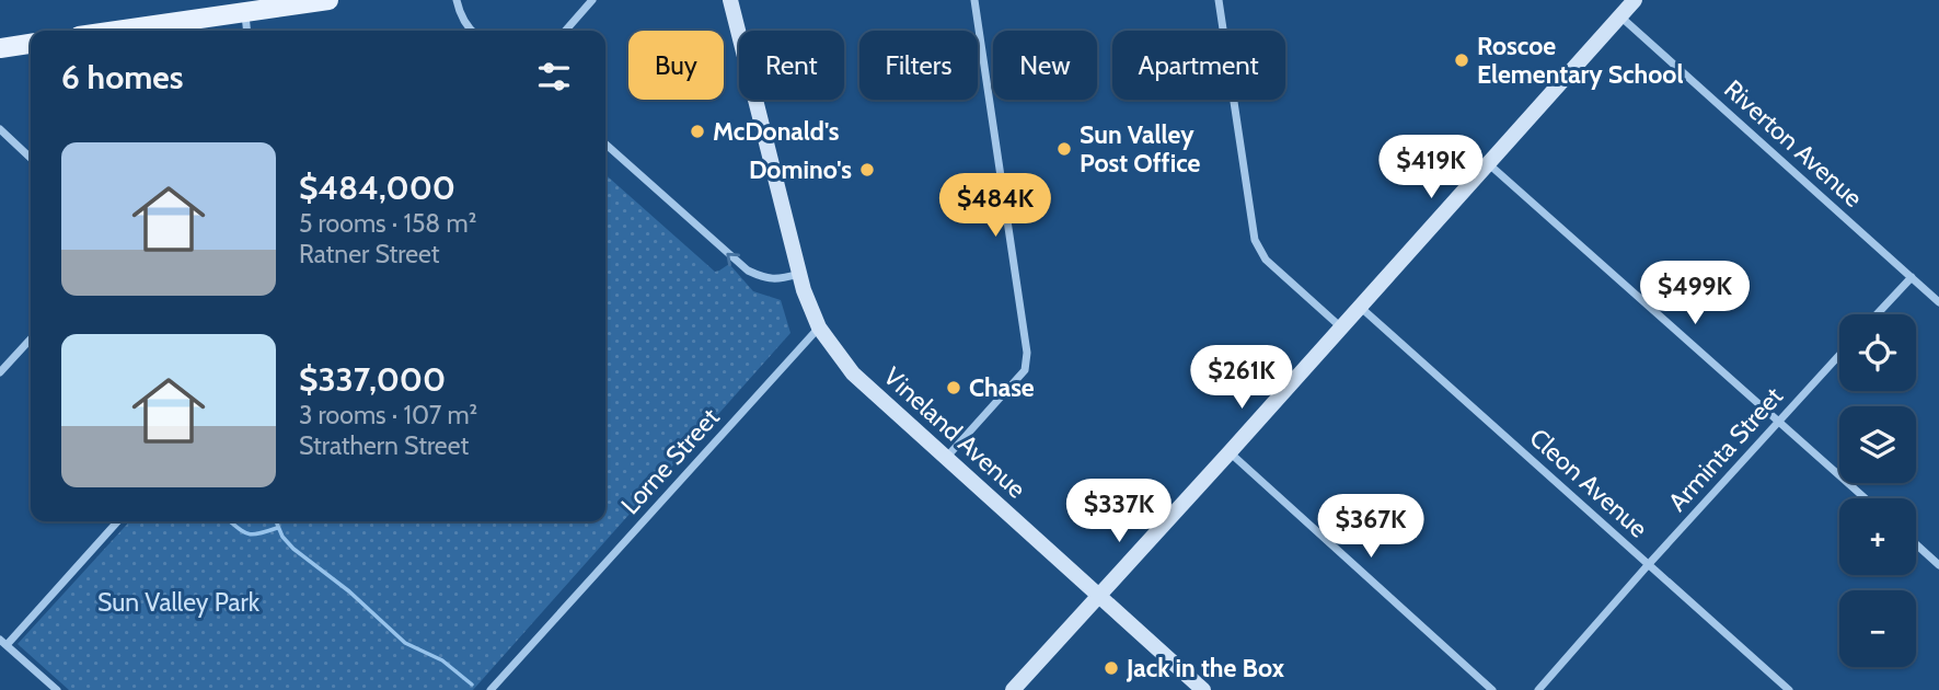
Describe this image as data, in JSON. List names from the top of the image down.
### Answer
{
  "streets": {
    "main road": ["Vineland Avenue"],
    "street": [
      "Riverton Avenue",
      "Arminta Street",
      "Lorne Street",
      "Cleon Avenue"
    ]
  },
  "crossings": [
    ["Vineland Avenue", "Lorne Street"],
    ["Arminta Street", "Cleon Avenue"]
  ],
  "parks": ["Sun Valley Park"],
  "places": [
    "Roscoe Elementary School",
    "McDonald's",
    "Sun Valley Post Office",
    "Domino's",
    "Chase",
    "Jack in the Box"
  ],
  "page": {
    "chip": [
      "Buy",
      "Rent",
      "Filters",
      "New",
      "Apartment"
    ],
    "heading": "6 homes",
    "list": [
      {
        "name": "$484,000",
        "note": "5 rooms · 158 m² · Ratner Street"
      },
      {
        "name": "$337,000",
        "note": "3 rooms · 107 m² · Strathern Street"
      }
    ],
    "price": [
      "$419K",
      "$484K",
      "$499K",
      "$261K",
      "$337K",
      "$367K"
    ],
    "map_buttons": ["+", "−"]
  }
}
